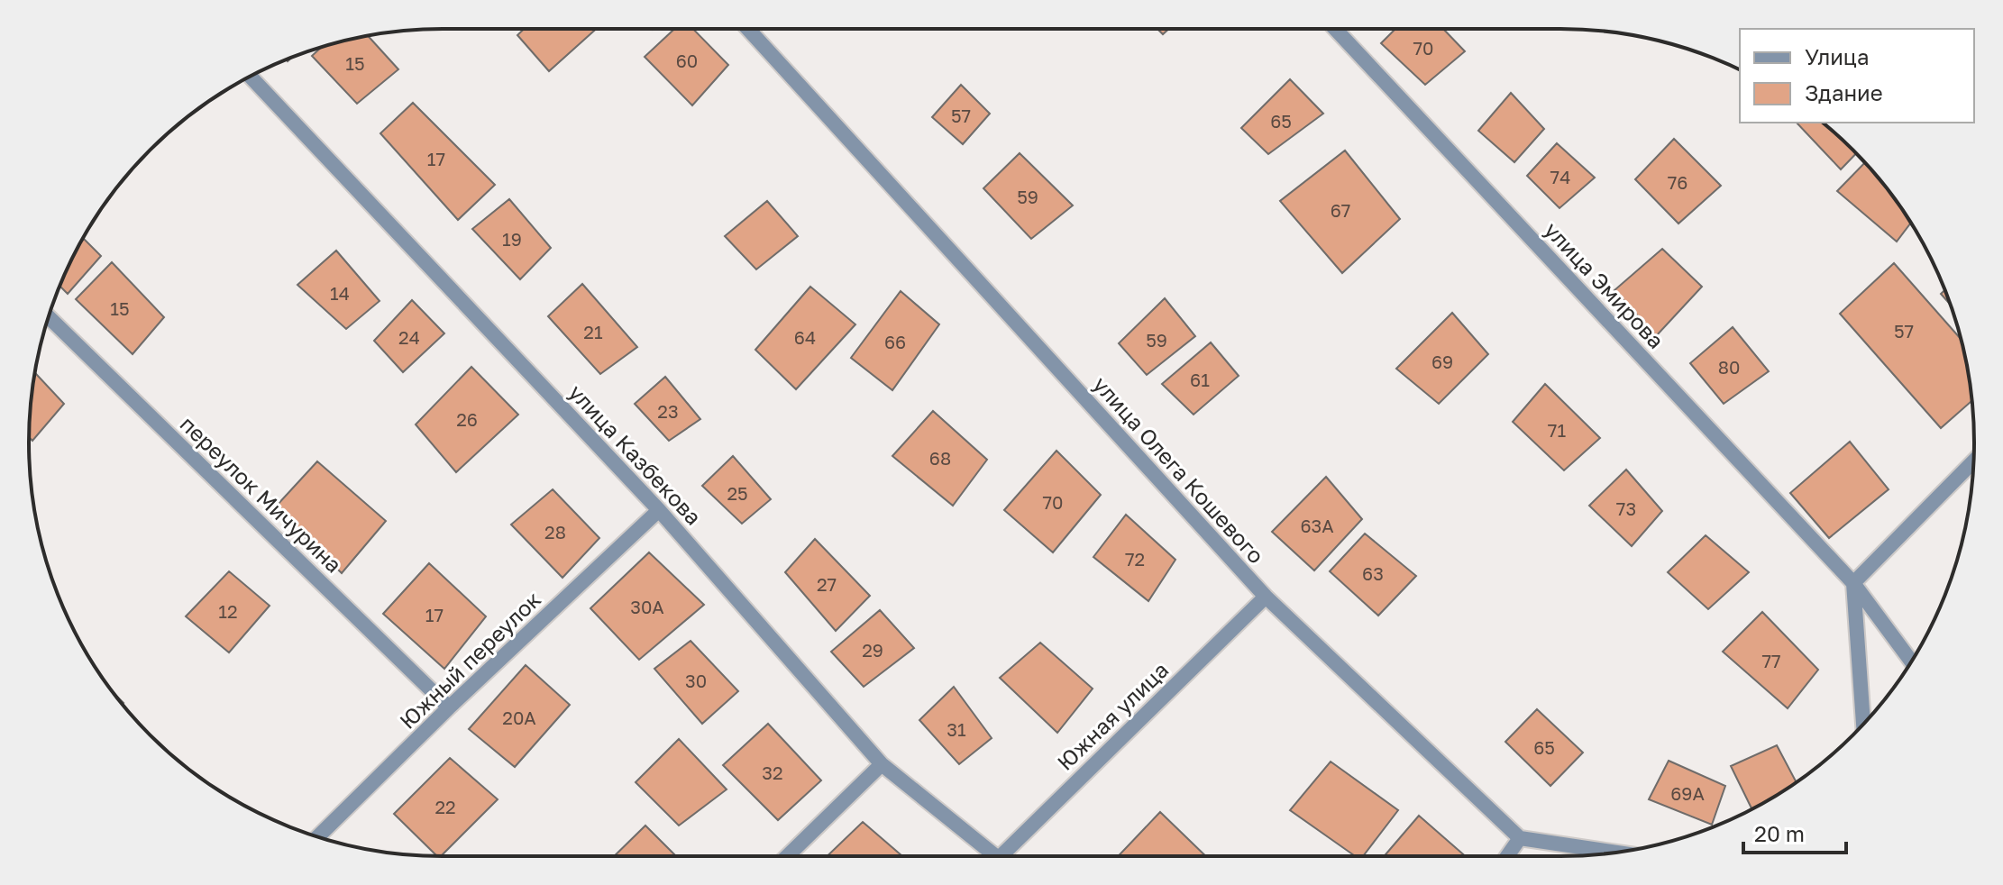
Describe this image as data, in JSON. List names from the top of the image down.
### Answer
{
  "streets": {
    "street": [
      "улица Эмирова",
      "улица Казбекова",
      "улица Олега Кошевого",
      "переулок Мичурина",
      "Южный переулок",
      "Южная улица"
    ]
  },
  "crossings": [
    ["улица Казбекова", "Южный переулок"],
    ["улица Олега Кошевого", "Южная улица"],
    ["переулок Мичурина", "Южный переулок"]
  ],
  "house_numbers": [
    "70",
    "60",
    "15",
    "57",
    "65",
    "17",
    "74",
    "76",
    "59",
    "67",
    "19",
    "14",
    "15",
    "57",
    "21",
    "24",
    "64",
    "59",
    "66",
    "69",
    "80",
    "61",
    "23",
    "26",
    "71",
    "68",
    "25",
    "70",
    "73",
    "63А",
    "28",
    "72",
    "63",
    "27",
    "30А",
    "12",
    "17",
    "29",
    "77",
    "30",
    "20А",
    "31",
    "65",
    "32",
    "69А",
    "22"
  ],
  "legend": ["Улица", "Здание"],
  "scale_bar": "20 m"
}
